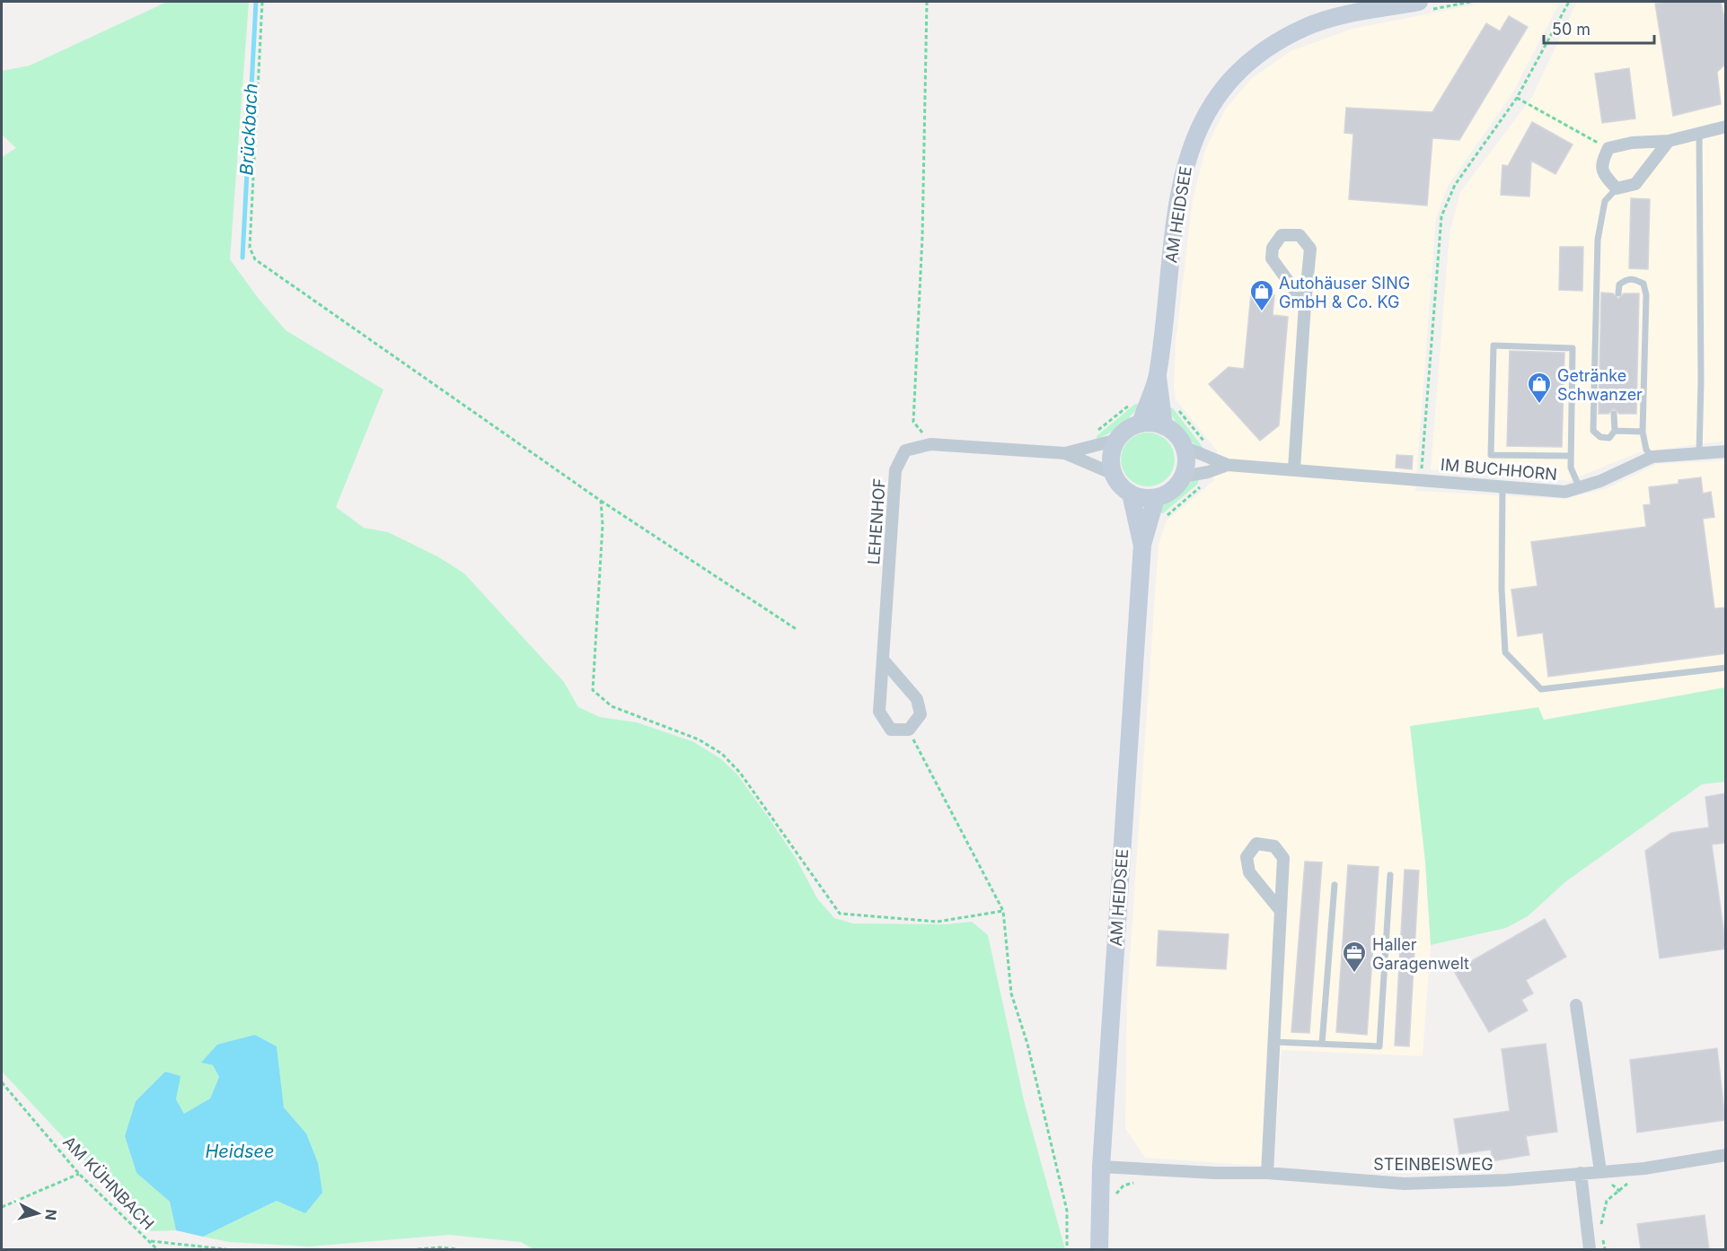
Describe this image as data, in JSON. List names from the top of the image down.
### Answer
{
  "streets": {
    "main road": ["AM HEIDSEE"],
    "street": ["IM BUCHHORN", "LEHENHOF", "STEINBEISWEG"],
    "path": ["AM KÜHNBACH"]
  },
  "crossings": [
    ["AM HEIDSEE", "IM BUCHHORN"],
    ["AM HEIDSEE", "LEHENHOF"],
    ["AM HEIDSEE", "STEINBEISWEG"],
    ["IM BUCHHORN", "LEHENHOF"]
  ],
  "water": ["Brückbach", "Heidsee"],
  "places": {
    "shop": ["Autohäuser SING GmbH & Co. KG", "Getränke Schwanzer"],
    "office": ["Haller Garagenwelt"]
  },
  "scale_bar": "50 m",
  "north": "right"
}
